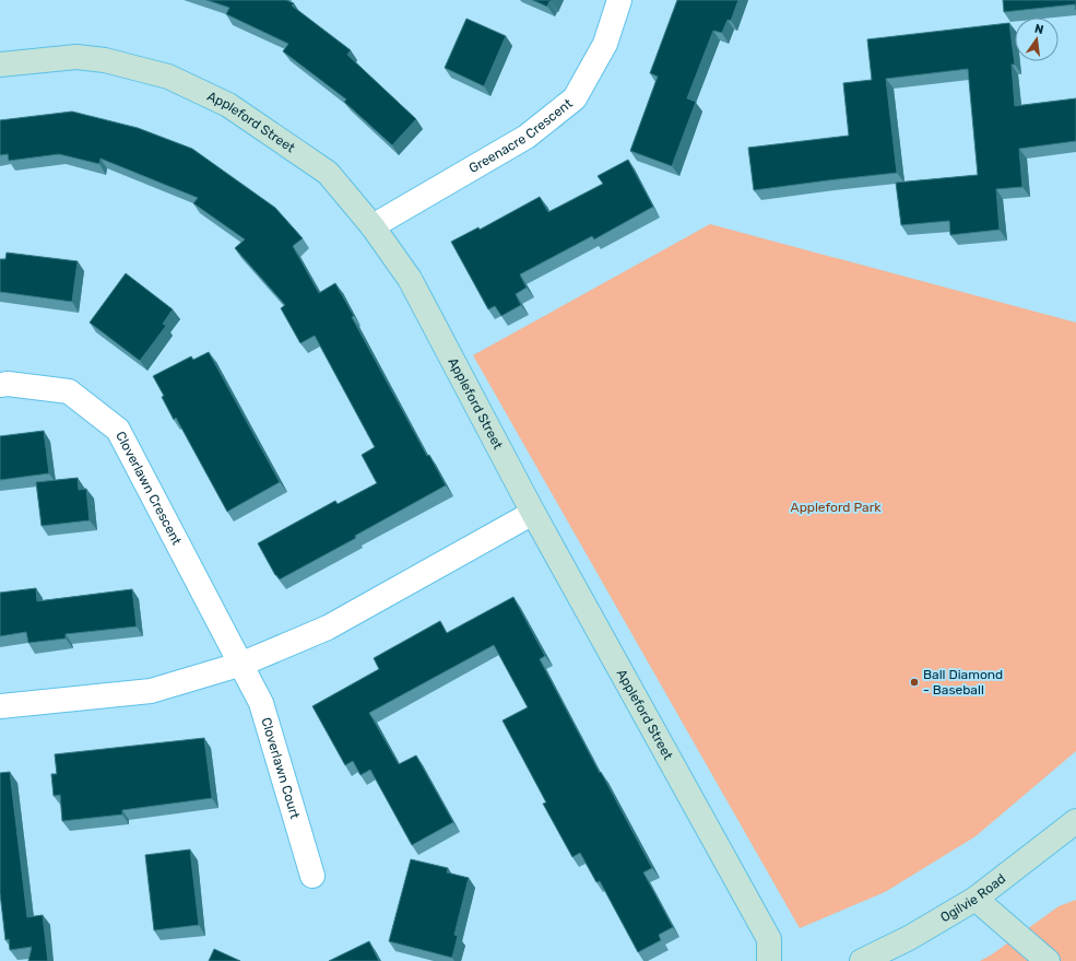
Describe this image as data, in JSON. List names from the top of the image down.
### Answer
{
  "streets": {
    "street": [
      "Appleford Street",
      "Greenacre Crescent",
      "Cloverlawn Crescent",
      "Cloverlawn Court",
      "Ogilvie Road"
    ]
  },
  "crossings": [
    ["Appleford Street", "Greenacre Crescent"],
    ["Cloverlawn Crescent", "Cloverlawn Court"]
  ],
  "parks": ["Appleford Park"],
  "places": ["Ball Diamond - Baseball"],
  "north": "top"
}
